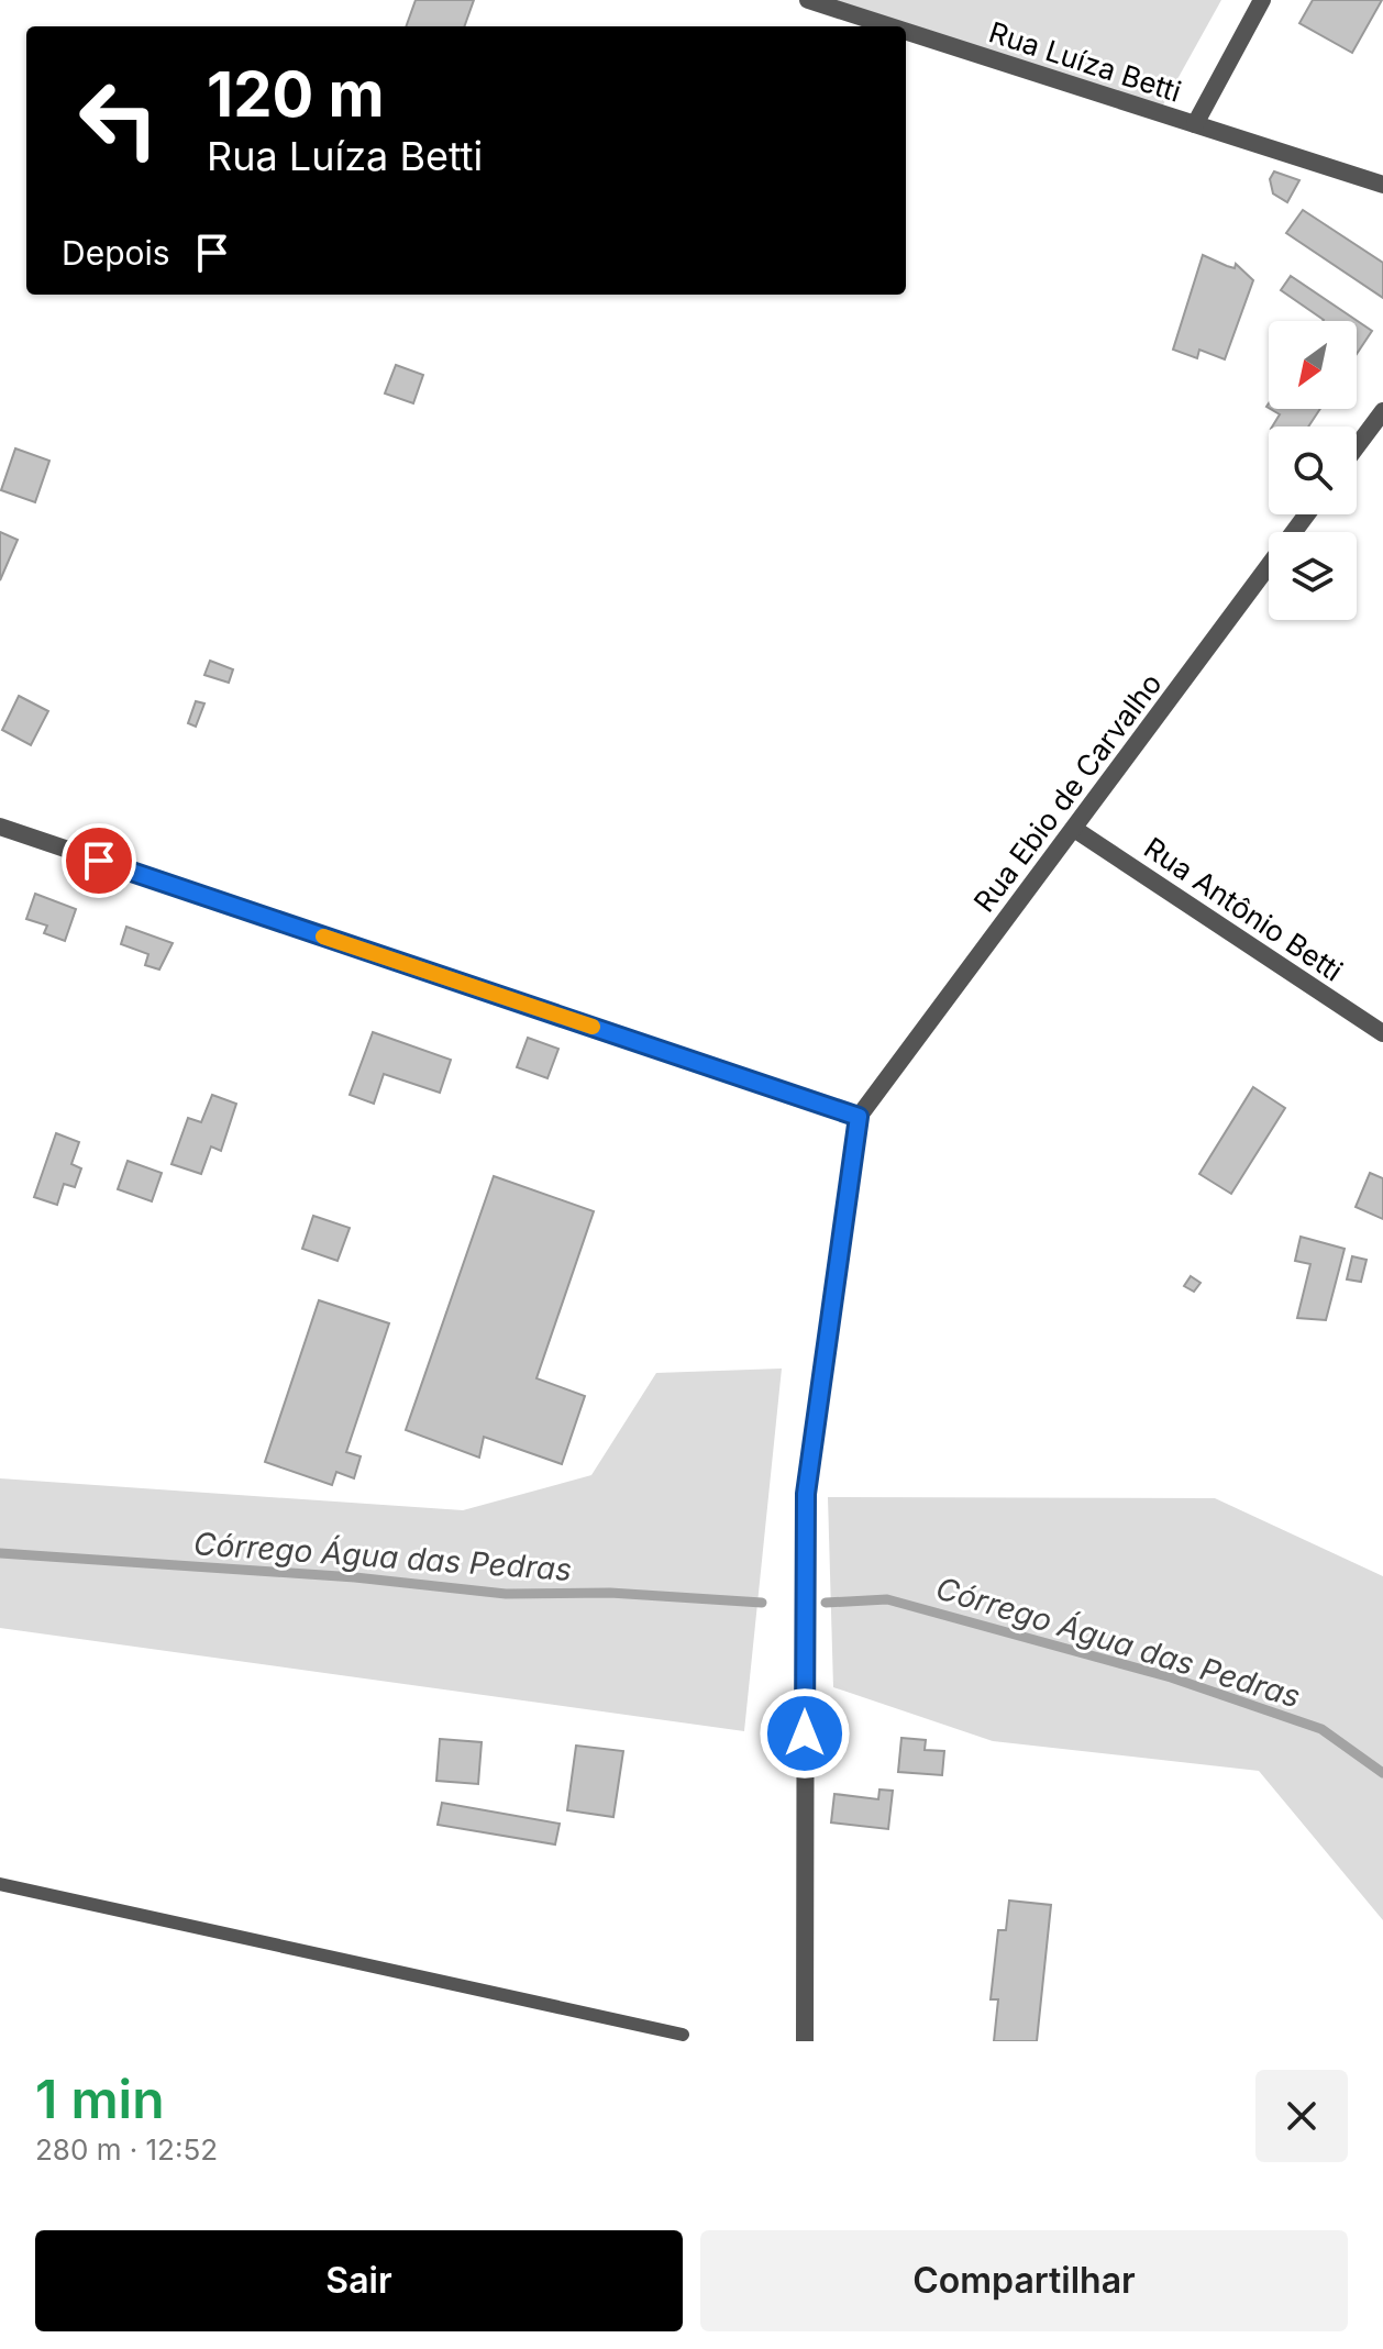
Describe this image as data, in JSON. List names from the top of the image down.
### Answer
{
  "streets": {
    "street": ["Rua Luíza Betti", "Rua Ebio de Carvalho", "Rua Antônio Betti"]
  },
  "crossings": [
    ["Rua Ebio de Carvalho", "Rua Antônio Betti"]
  ],
  "water": ["Córrego Água das Pedras"],
  "north": "bottom left",
  "page": {
    "turn": ["120 m", "Rua Luíza Betti"],
    "then": "Depois",
    "heading": ["1 min", "280 m · 12:52"],
    "buttons": ["Sair", "Compartilhar"]
  }
}
